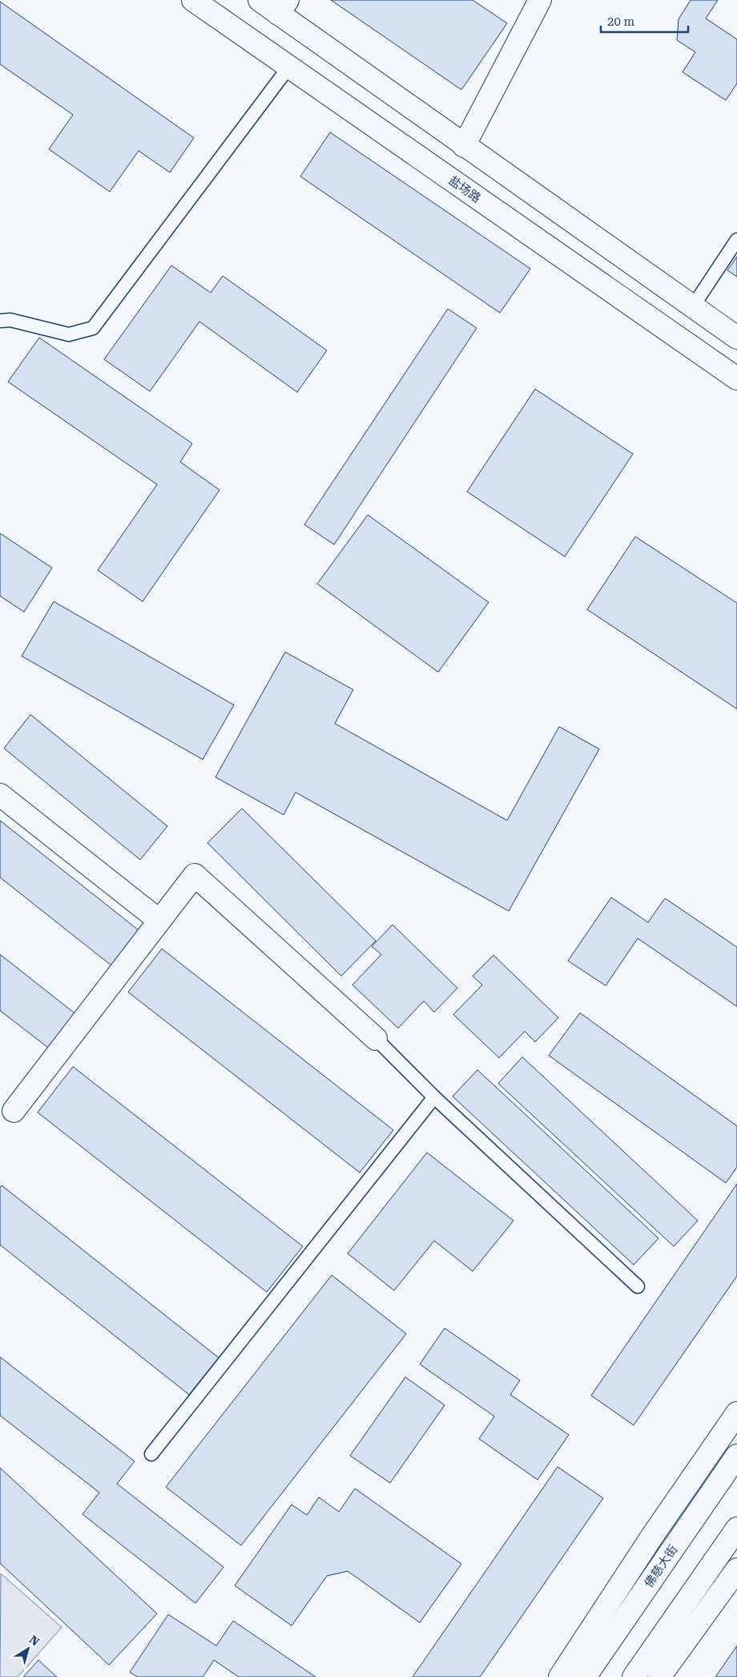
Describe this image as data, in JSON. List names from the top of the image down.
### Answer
{
  "streets": {
    "main road": ["盐场路", "佛慈大街"]
  },
  "scale_bar": "20 m",
  "north": "top right"
}
